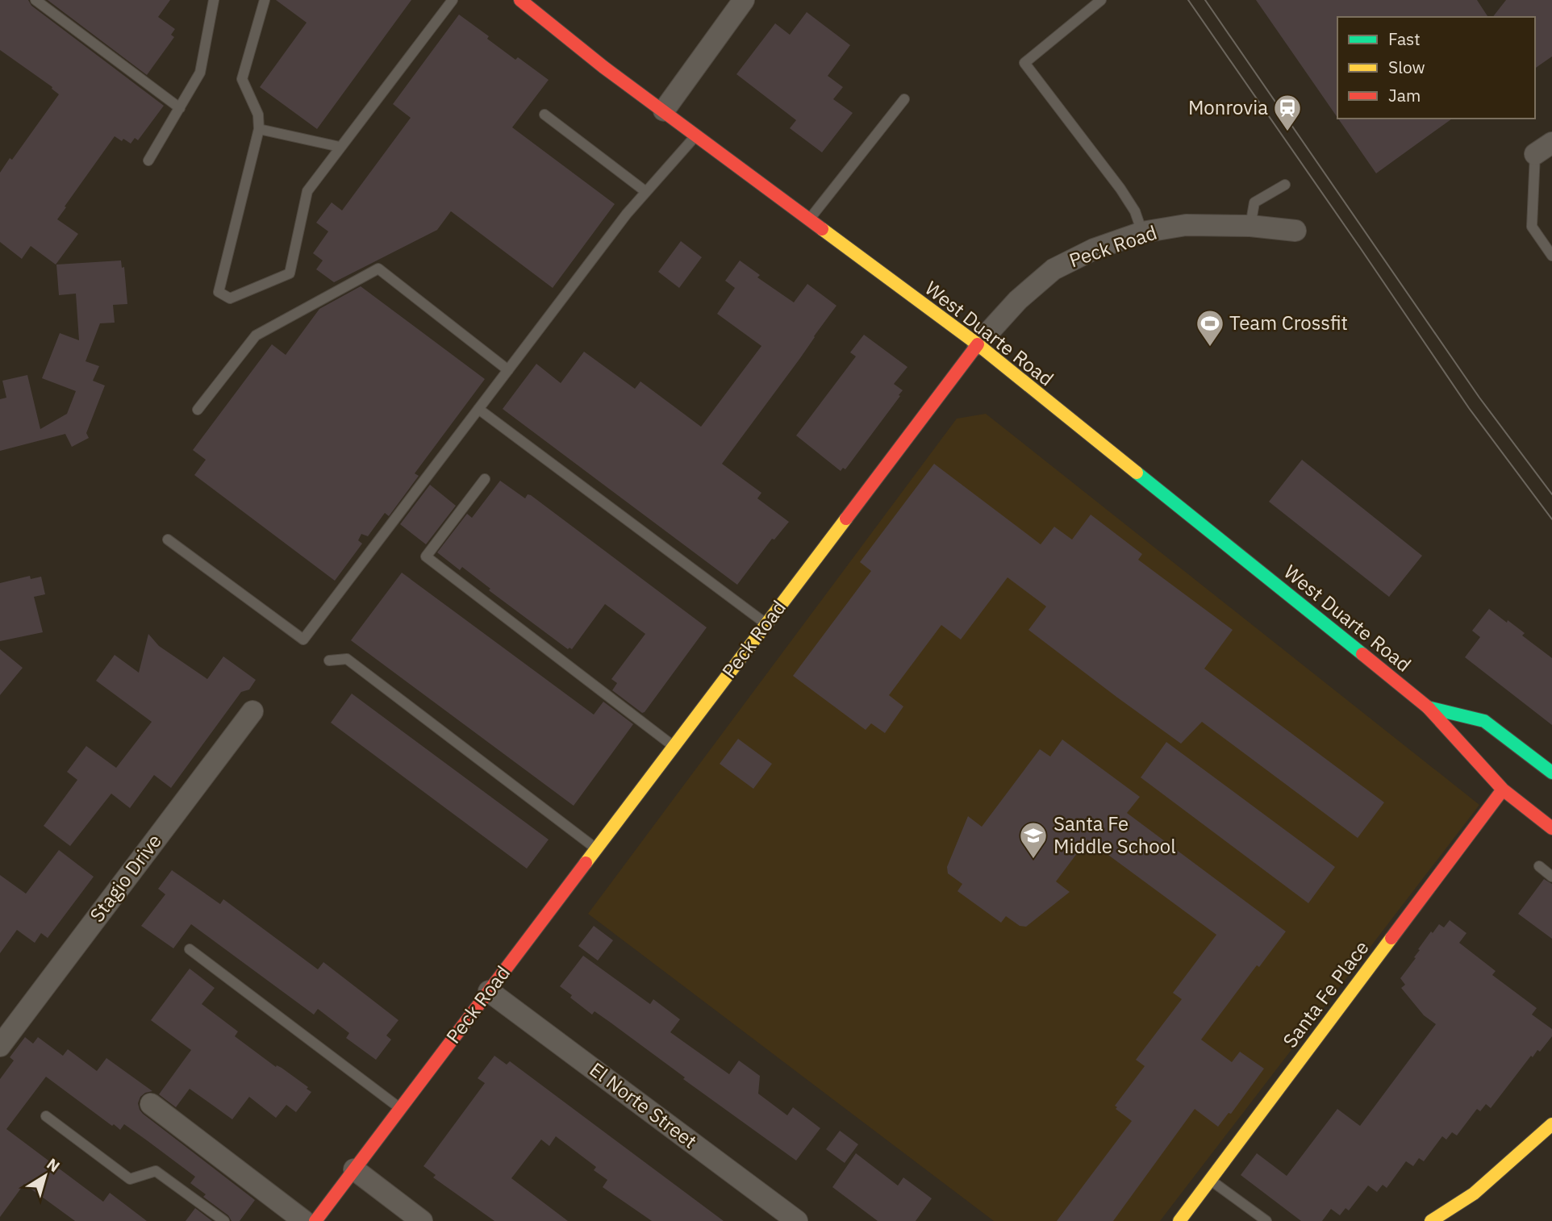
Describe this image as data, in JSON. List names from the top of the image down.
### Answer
{
  "streets": {
    "street": [
      "Peck Road",
      "West Duarte Road",
      "Stagio Drive",
      "Santa Fe Place",
      "El Norte Street"
    ]
  },
  "crossings": [
    ["Peck Road", "West Duarte Road"],
    ["Peck Road", "El Norte Street"],
    ["West Duarte Road", "Santa Fe Place"]
  ],
  "places": {
    "station": ["Monrovia"],
    "sports": ["Team Crossfit"],
    "school or university": ["Santa Fe Middle School"]
  },
  "legend": ["Fast", "Slow", "Jam"],
  "north": "top right"
}
